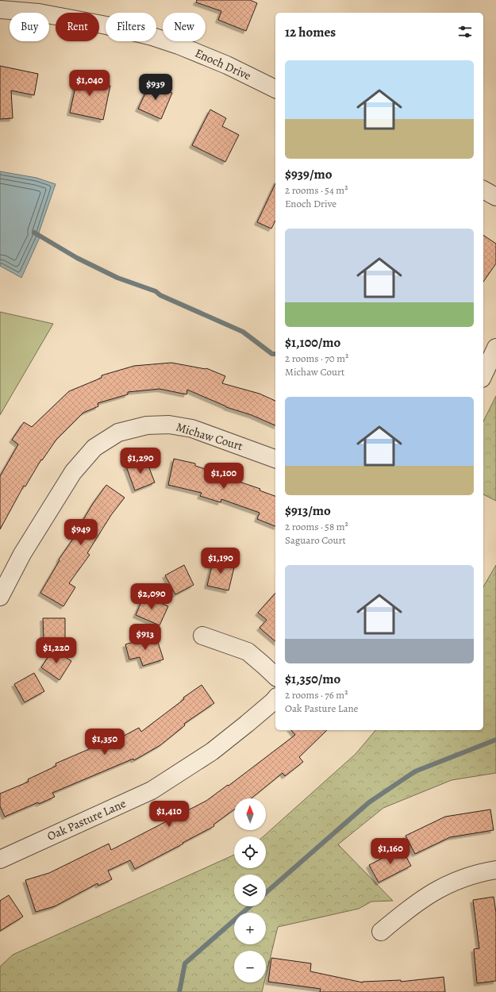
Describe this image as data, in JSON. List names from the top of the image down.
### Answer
{
  "streets": {
    "street": ["Enoch Drive", "Michaw Court", "Oak Pasture Lane"]
  },
  "north": "top",
  "page": {
    "chip": [
      "Buy",
      "Rent",
      "Filters",
      "New"
    ],
    "heading": "12 homes",
    "list": [
      {
        "name": "$939/mo",
        "note": "2 rooms · 54 m² · Enoch Drive"
      },
      {
        "name": "$1,100/mo",
        "note": "2 rooms · 70 m² · Michaw Court"
      },
      {
        "name": "$913/mo",
        "note": "2 rooms · 58 m² · Saguaro Court"
      },
      {
        "name": "$1,350/mo",
        "note": "2 rooms · 76 m² · Oak Pasture Lane"
      }
    ],
    "price": [
      "$1,040",
      "$939",
      "$1,290",
      "$1,100",
      "$949",
      "$1,190",
      "$2,090",
      "$913",
      "$1,220",
      "$1,350",
      "$1,410",
      "$1,160"
    ],
    "map_buttons": ["+", "−"]
  }
}
